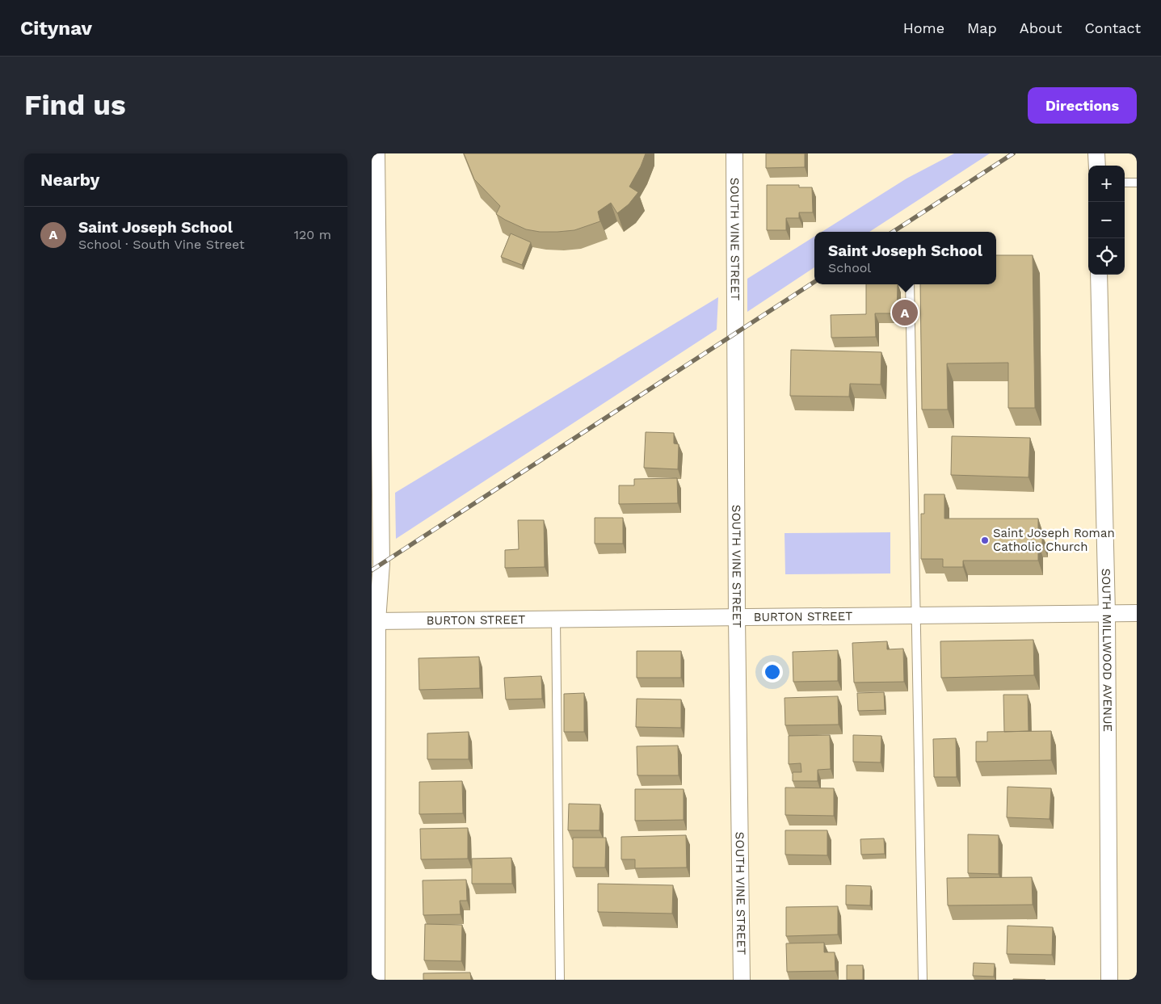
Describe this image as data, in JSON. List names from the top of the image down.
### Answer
{
  "streets": {
    "street": ["SOUTH VINE STREET", "BURTON STREET", "SOUTH MILLWOOD AVENUE"]
  },
  "crossings": [
    ["SOUTH VINE STREET", "BURTON STREET"],
    ["BURTON STREET", "SOUTH MILLWOOD AVENUE"]
  ],
  "places": ["Saint Joseph Roman Catholic Church"],
  "page": {
    "header": "Citynav",
    "nav": [
      "Home",
      "Map",
      "About",
      "Contact"
    ],
    "buttons": "Directions",
    "title": "Find us",
    "heading": "Nearby",
    "map_buttons": ["+", "−"],
    "list": [
      {
        "mark": "A",
        "name": "Saint Joseph School",
        "note": "School · South Vine Street",
        "value": "120 m"
      }
    ],
    "popup": ["Saint Joseph School", "School"],
    "pins": "A"
  }
}
